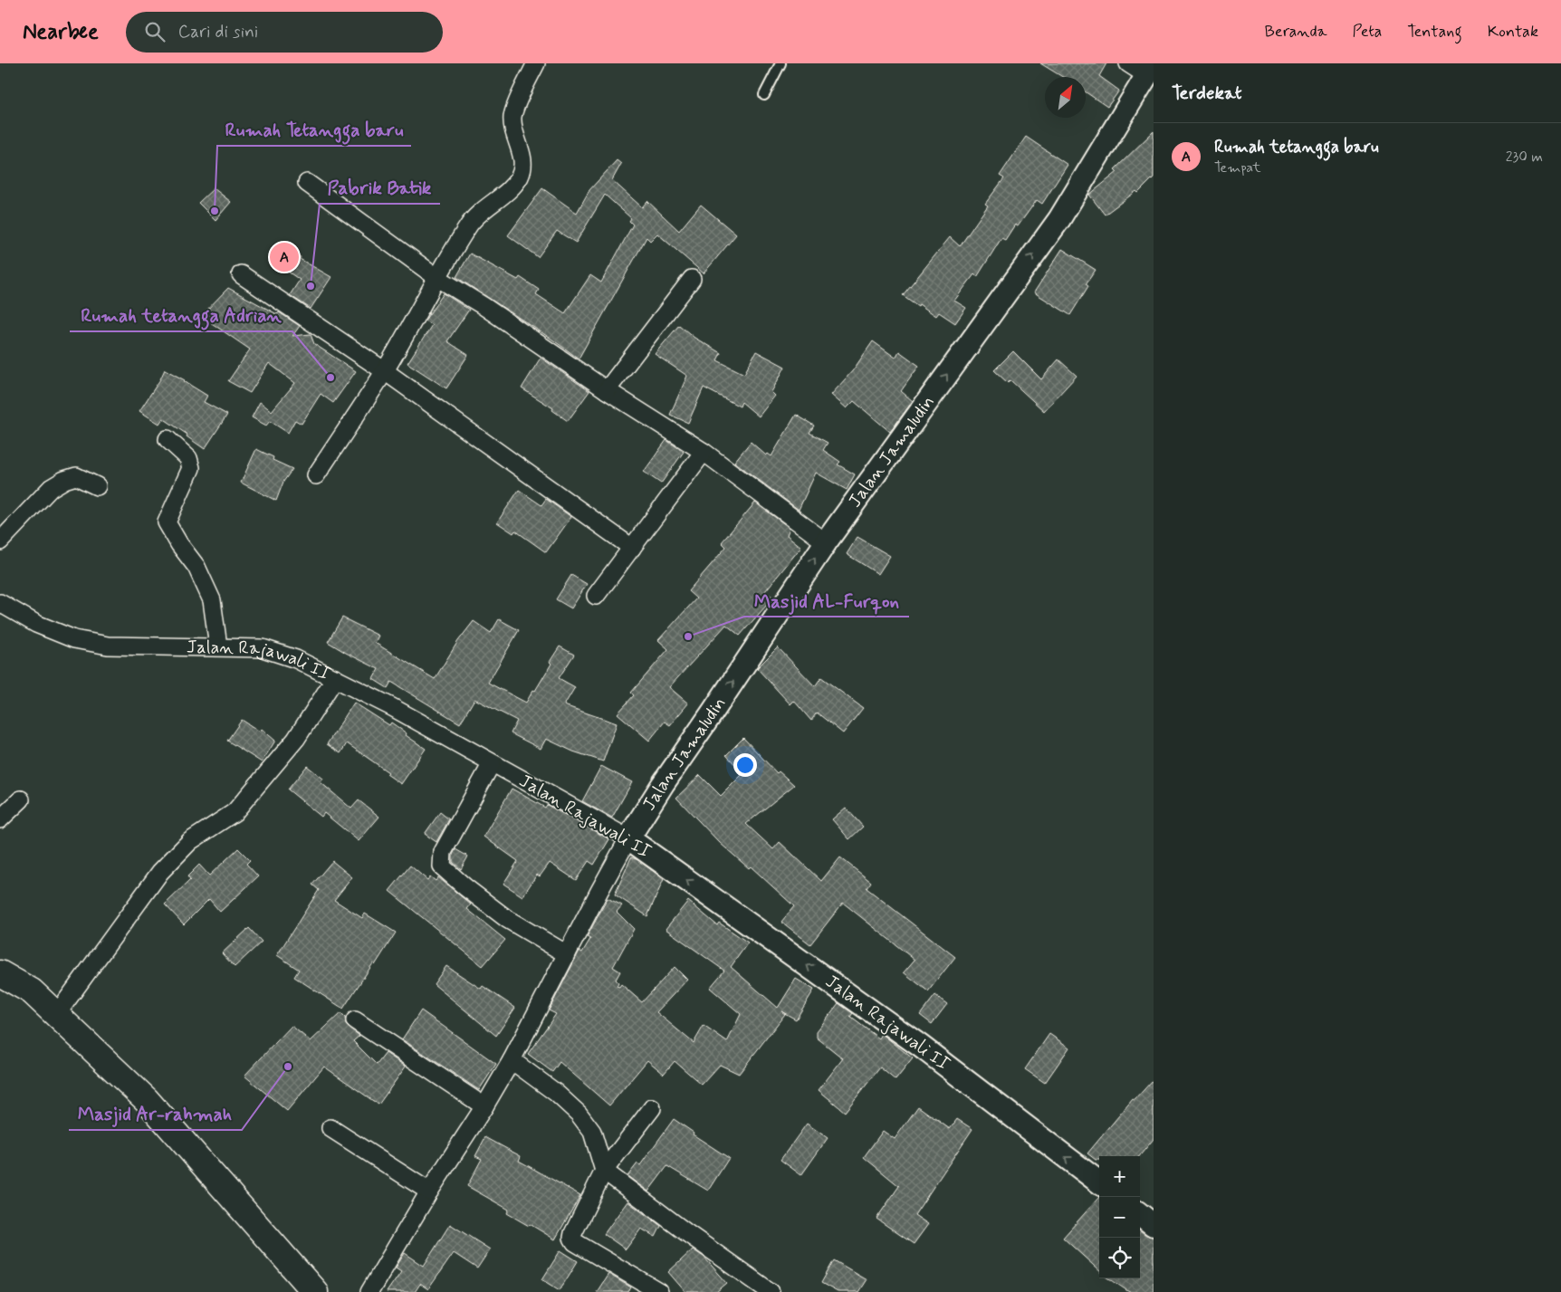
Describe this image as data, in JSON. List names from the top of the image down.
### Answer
{
  "streets": {
    "street": ["Jalan Jamaludin", "Jalan Rajawali II"]
  },
  "crossings": [
    ["Jalan Jamaludin", "Jalan Rajawali II"]
  ],
  "one_way": ["Jalan Jamaludin", "Jalan Rajawali II"],
  "places": [
    "Rumah Tetangga baru",
    "Pabrik Batik",
    "Rumah tetangga Adrian",
    "Masjid AL-Furqon",
    "Masjid Ar-rahmah"
  ],
  "north": "top right",
  "page": {
    "header": "Nearbee",
    "search": "Cari di sini",
    "nav": [
      "Beranda",
      "Peta",
      "Tentang",
      "Kontak"
    ],
    "heading": "Terdekat",
    "list": [
      {
        "mark": "A",
        "name": "Rumah tetangga baru",
        "note": "Tempat",
        "value": "230 m"
      }
    ],
    "pins": "A",
    "map_buttons": ["+", "−"]
  }
}
